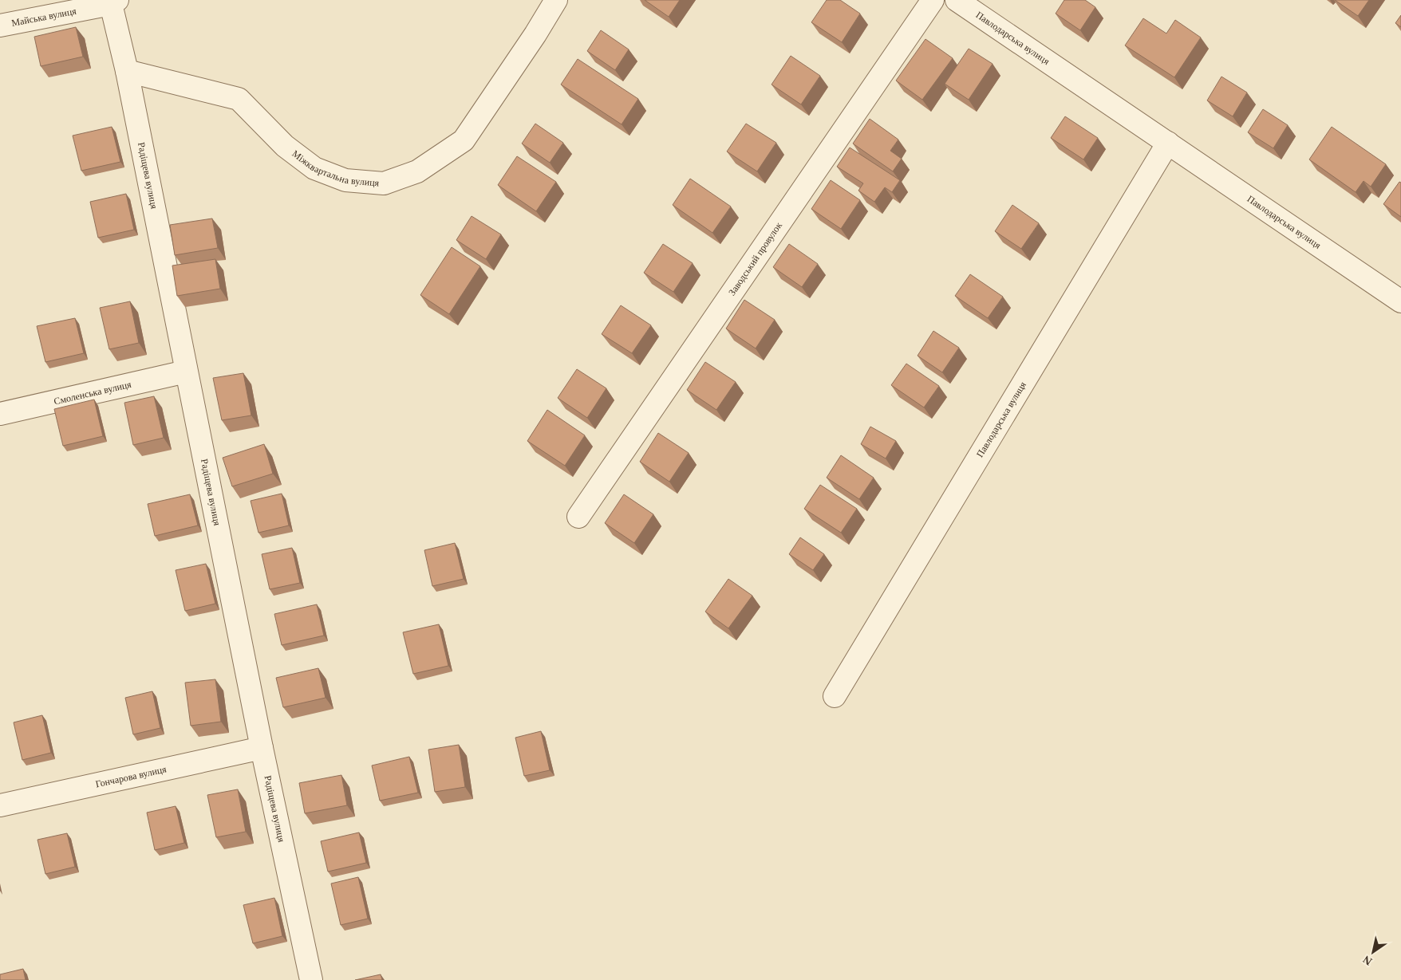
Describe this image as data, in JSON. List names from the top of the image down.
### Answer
{
  "streets": {
    "street": [
      "Майська вулиця",
      "Павлодарська вулиця",
      "Міжквартальна вулиця",
      "Радіщева вулиця",
      "Заводський провулок",
      "Смоленська вулиця",
      "Гончарова вулиця"
    ]
  },
  "crossings": [
    ["Майська вулиця", "Радіщева вулиця"],
    ["Міжквартальна вулиця", "Радіщева вулиця"],
    ["Радіщева вулиця", "Смоленська вулиця"],
    ["Радіщева вулиця", "Гончарова вулиця"]
  ],
  "north": "bottom left"
}
